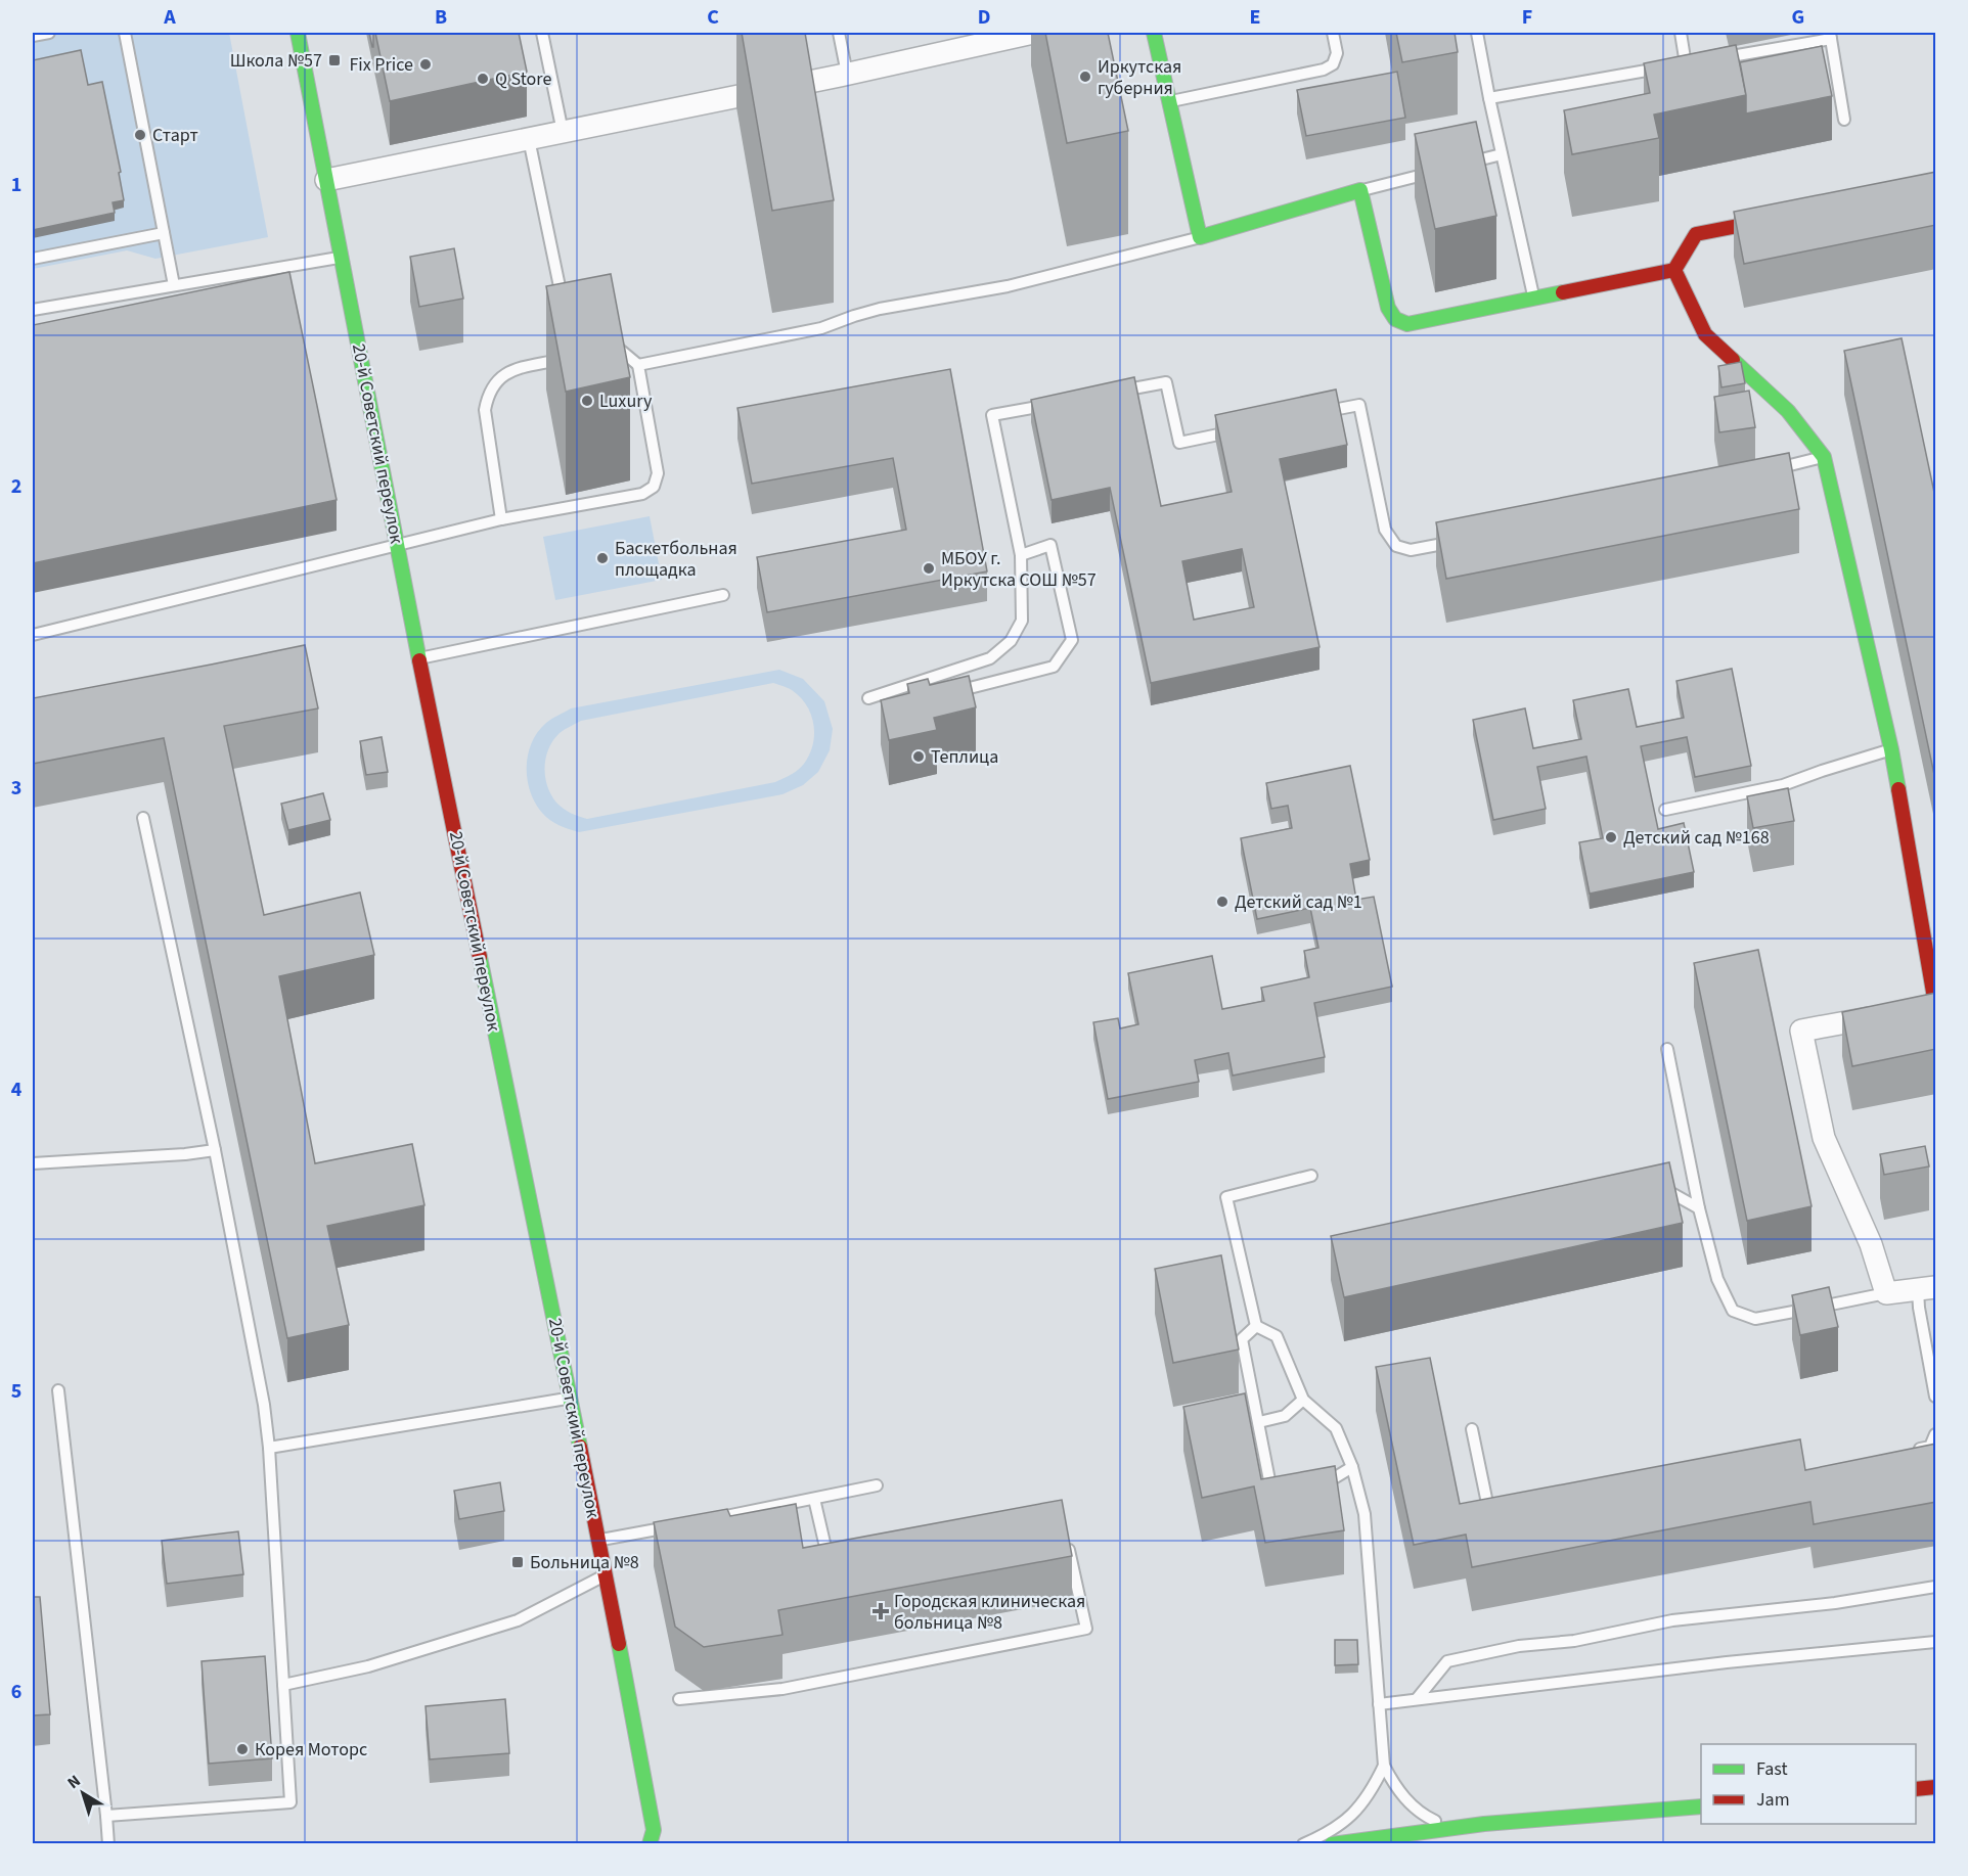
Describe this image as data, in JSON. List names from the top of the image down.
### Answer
{
  "streets": {
    "street": ["20-й Советский переулок"]
  },
  "places": {
    "transit": ["Школа №57", "Больница №8"],
    "other": [
      "Fix Price",
      "Иркутская губерния",
      "Q Store",
      "Старт",
      "Luxury",
      "Баскетбольная площадка",
      "МБОУ г. Иркутска СОШ №57",
      "Теплица",
      "Детский сад №168",
      "Детский сад №1",
      "Корея Моторс"
    ],
    "health": ["Городская клиническая больница №8"]
  },
  "legend": ["Fast", "Jam"],
  "north": "top left",
  "grid": {
    "columns": [
      "A",
      "B",
      "C",
      "D",
      "E",
      "F",
      "G"
    ],
    "rows": [
      "1",
      "2",
      "3",
      "4",
      "5",
      "6"
    ]
  }
}
